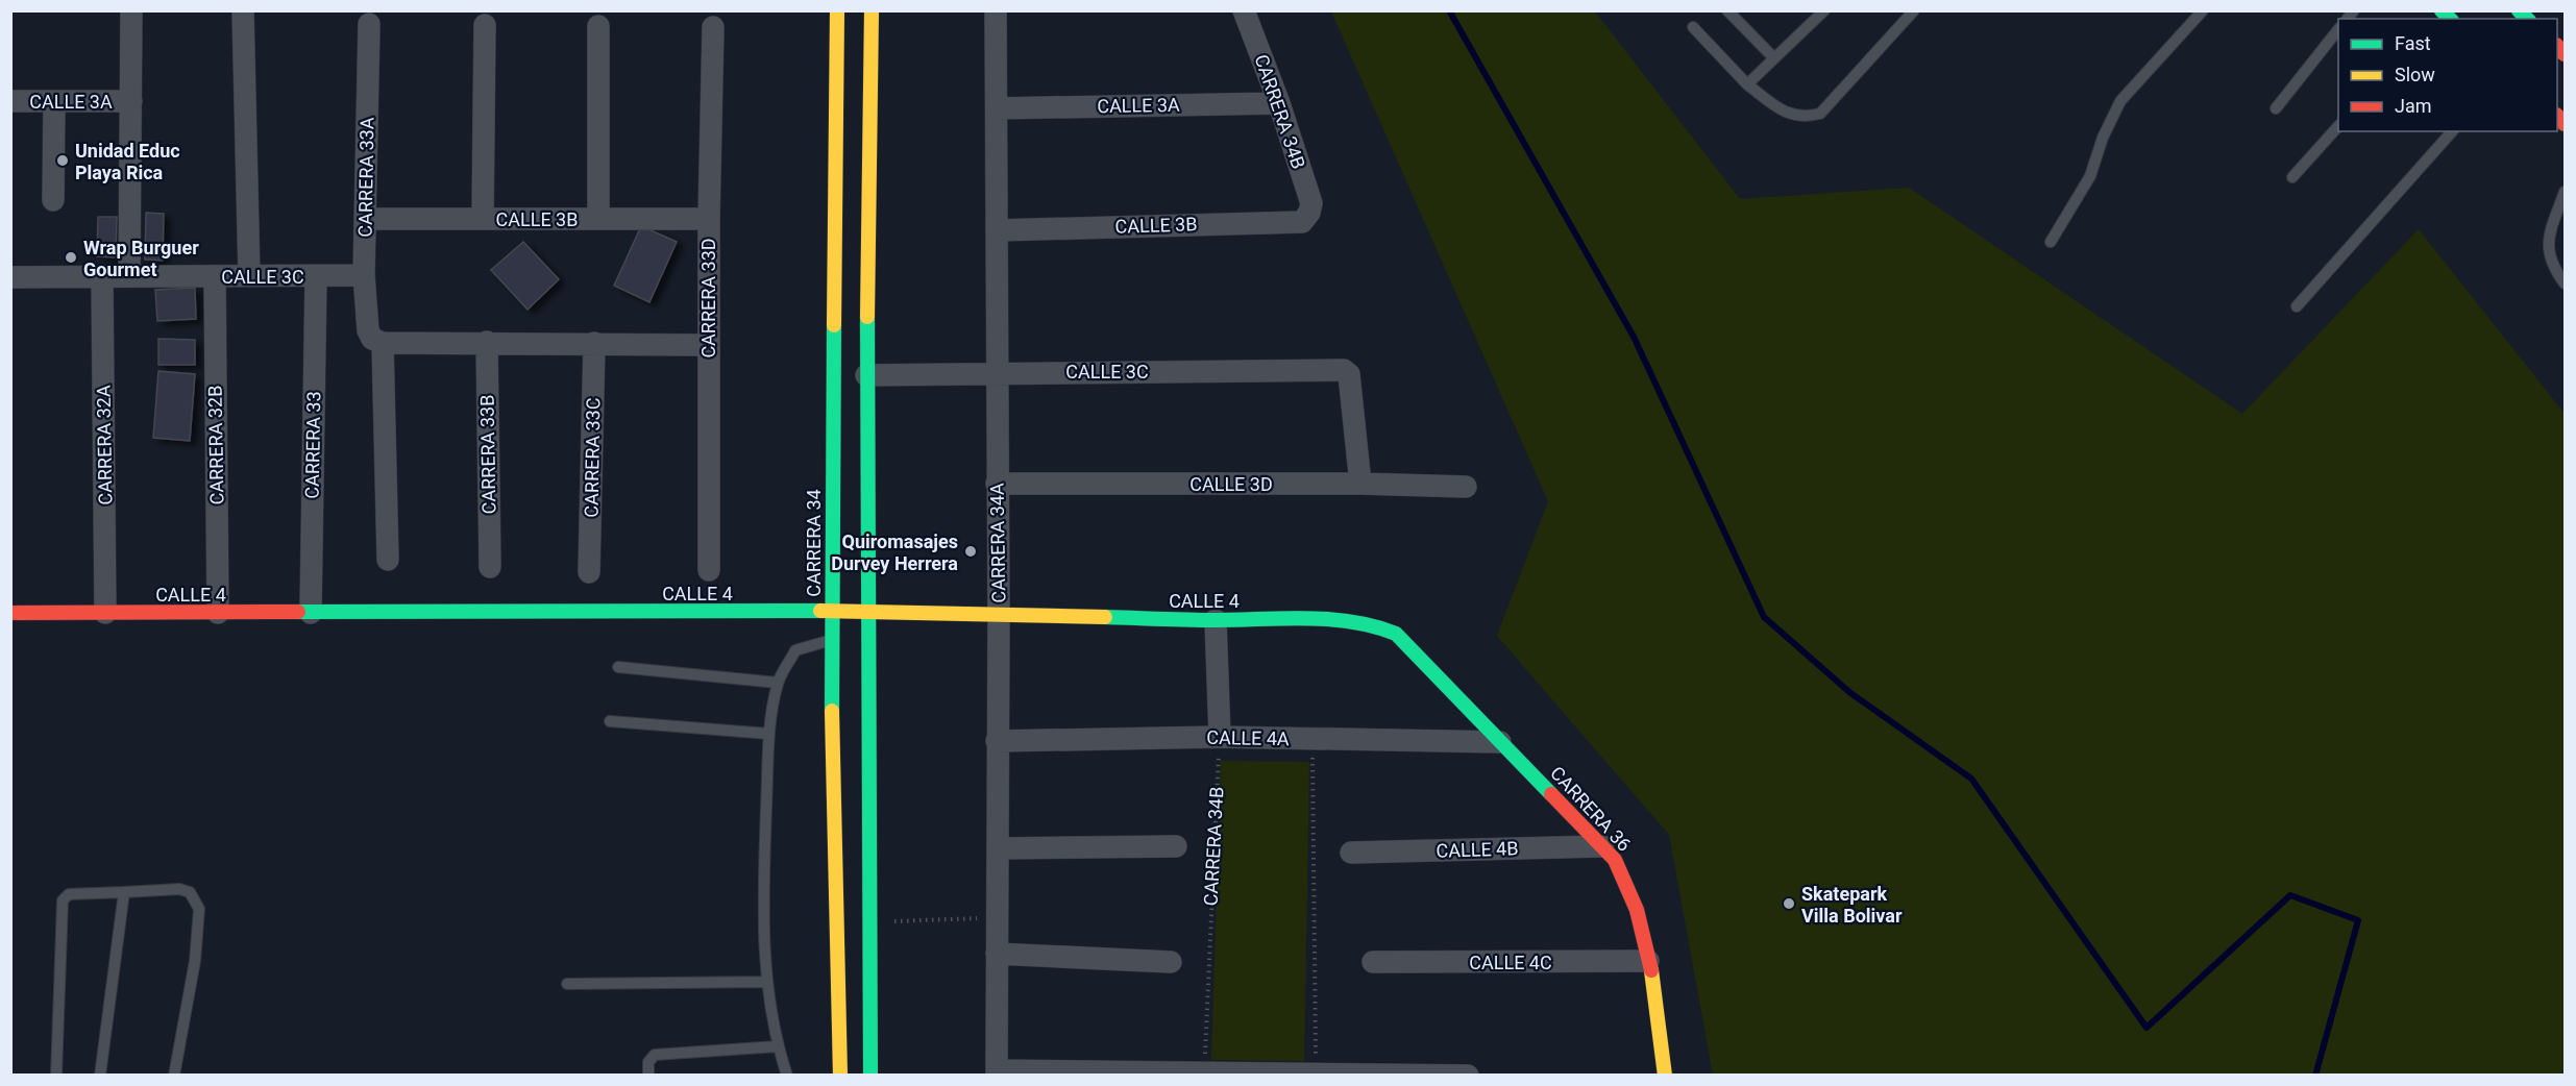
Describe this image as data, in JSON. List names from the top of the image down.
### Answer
{
  "streets": {
    "main road": ["CARRERA 34", "CALLE 4", "CARRERA 36"],
    "street": [
      "CALLE 3A",
      "CARRERA 34B",
      "CARRERA 33A",
      "CALLE 3B",
      "CALLE 3C",
      "CARRERA 33D",
      "CARRERA 32A",
      "CARRERA 32B",
      "CARRERA 33",
      "CARRERA 33B",
      "CARRERA 33C",
      "CALLE 3D",
      "CARRERA 34A",
      "CALLE 4A",
      "CALLE 4B",
      "CALLE 4C"
    ]
  },
  "crossings": [
    ["CALLE 3A", "CARRERA 34B"],
    ["CALLE 3A", "CARRERA 34A"],
    ["CARRERA 34B", "CALLE 3B"],
    ["CARRERA 34B", "CALLE 4A"],
    ["CARRERA 33A", "CALLE 3B"],
    ["CARRERA 33A", "CALLE 3C"],
    ["CALLE 3B", "CARRERA 33D"],
    ["CALLE 3B", "CARRERA 34A"],
    ["CALLE 3C", "CARRERA 32A"],
    ["CALLE 3C", "CARRERA 32B"],
    ["CALLE 3C", "CARRERA 33"],
    ["CALLE 3C", "CALLE 3D"],
    ["CALLE 3C", "CARRERA 34A"],
    ["CARRERA 32A", "CALLE 4"],
    ["CARRERA 32B", "CALLE 4"],
    ["CARRERA 33", "CALLE 4"],
    ["CALLE 3D", "CARRERA 34A"],
    ["CARRERA 34", "CALLE 4"],
    ["CARRERA 34A", "CALLE 4"],
    ["CARRERA 34A", "CALLE 4A"],
    ["CALLE 4", "CARRERA 36"],
    ["CALLE 4A", "CARRERA 36"],
    ["CARRERA 36", "CALLE 4B"],
    ["CARRERA 36", "CALLE 4C"]
  ],
  "places": [
    "Unidad Educ Playa Rica",
    "Wrap Burguer Gourmet",
    "Quiromasajes Durvey Herrera",
    "Skatepark Villa Bolivar"
  ],
  "legend": ["Fast", "Slow", "Jam"]
}
